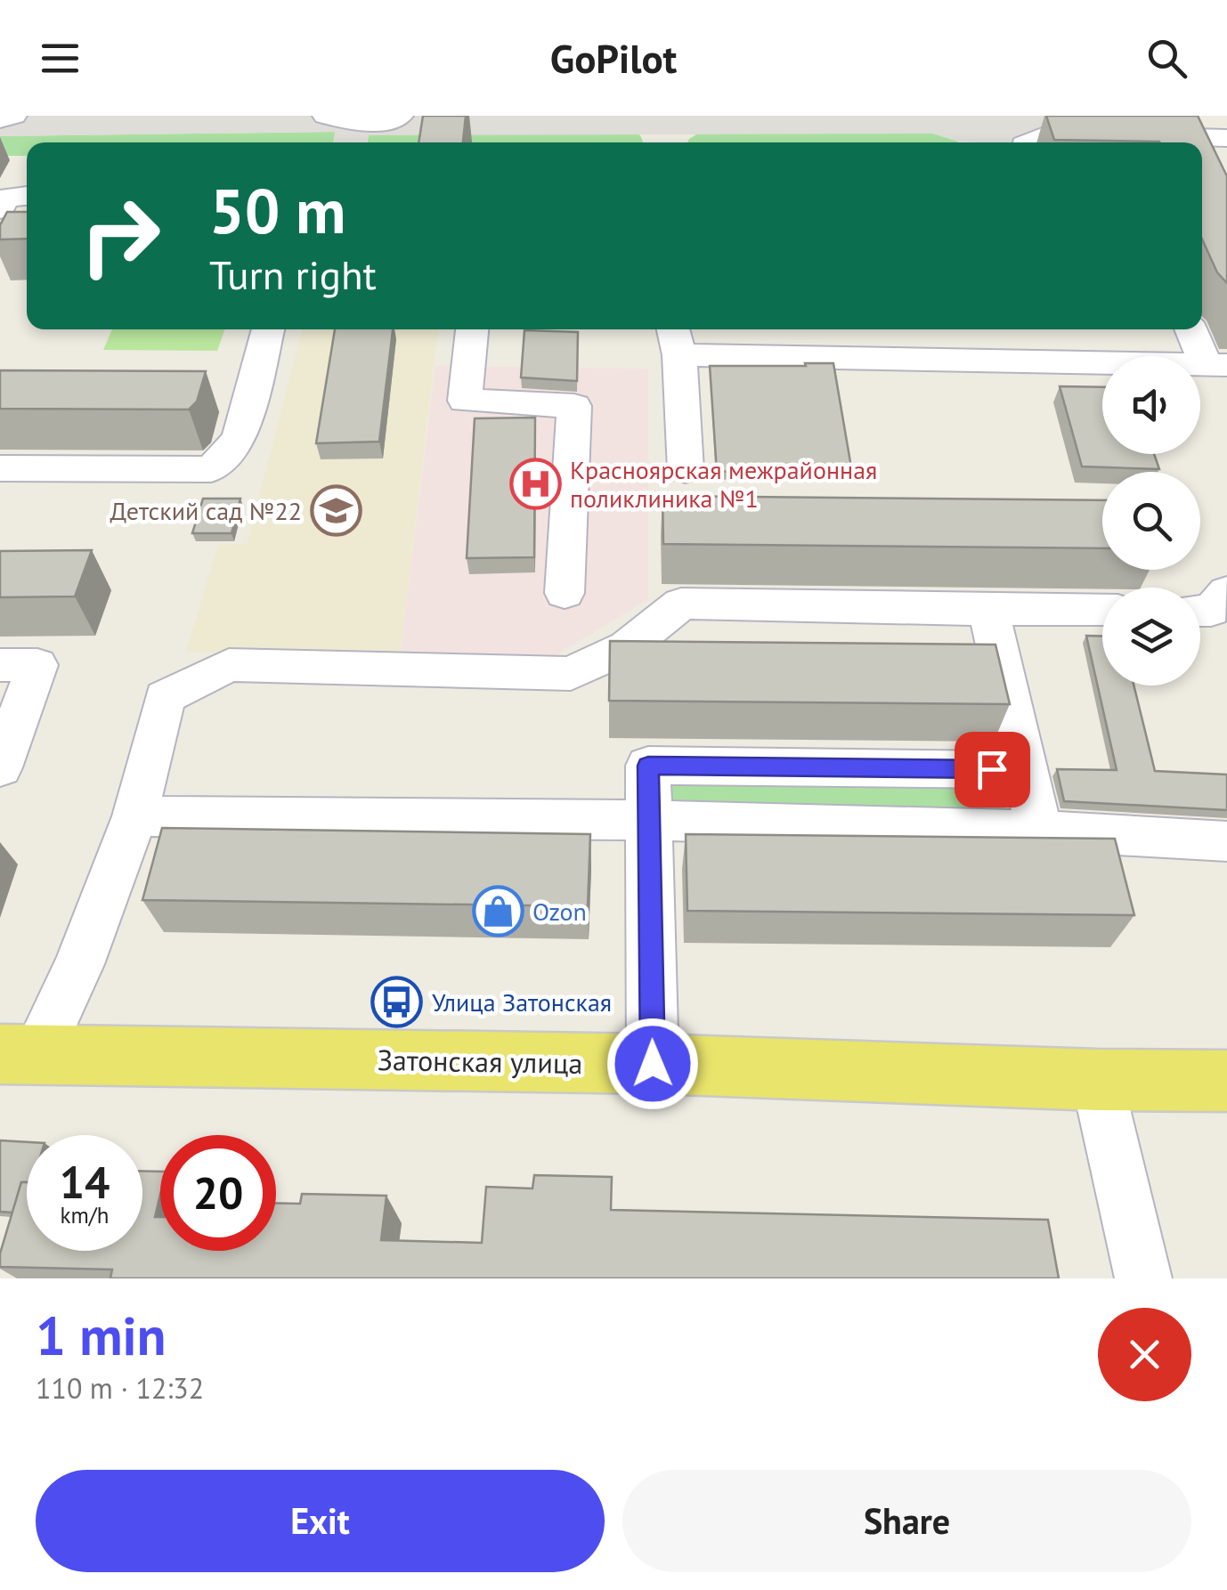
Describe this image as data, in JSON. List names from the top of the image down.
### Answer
{
  "streets": {
    "main road": ["Затонская улица"]
  },
  "places": {
    "hospital": ["Красноярская межрайонная поликлиника №1"],
    "school or university": ["Детский сад №22"],
    "shop": ["Ozon"],
    "bus stop": ["Улица Затонская"]
  },
  "page": {
    "header": "GoPilot",
    "turn": ["50 m", "Turn right"],
    "speed": "14 km/h",
    "limit": "20",
    "heading": ["1 min", "110 m · 12:32"],
    "buttons": ["Exit", "Share"]
  }
}
